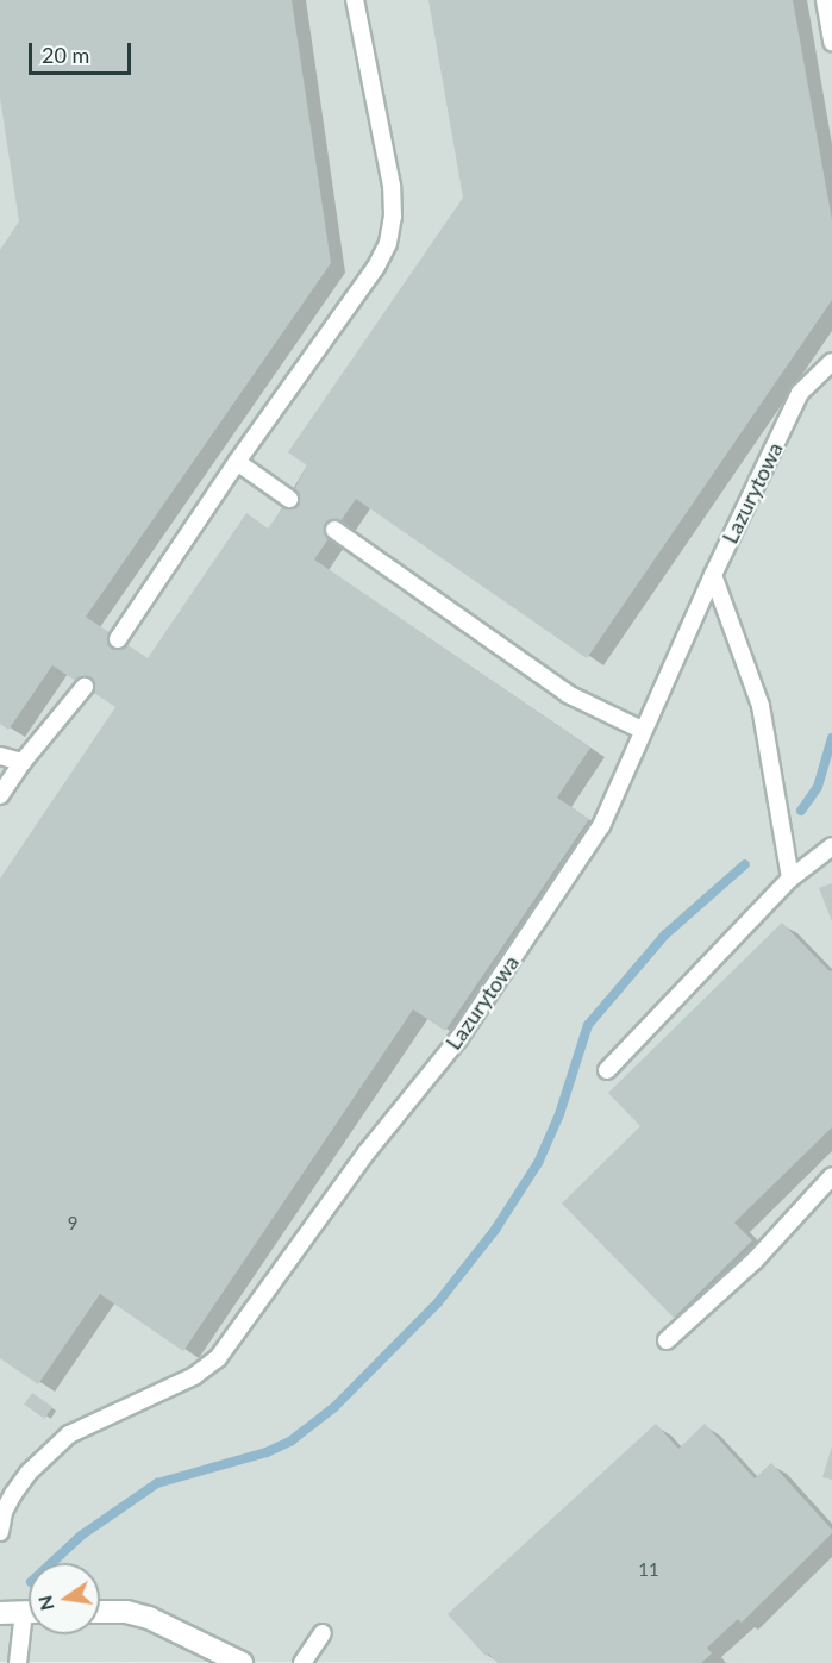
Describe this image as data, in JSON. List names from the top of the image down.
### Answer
{
  "streets": {
    "lane": ["Lazurytowa"]
  },
  "house_numbers": ["9", "11"],
  "scale_bar": "20 m",
  "north": "left"
}
